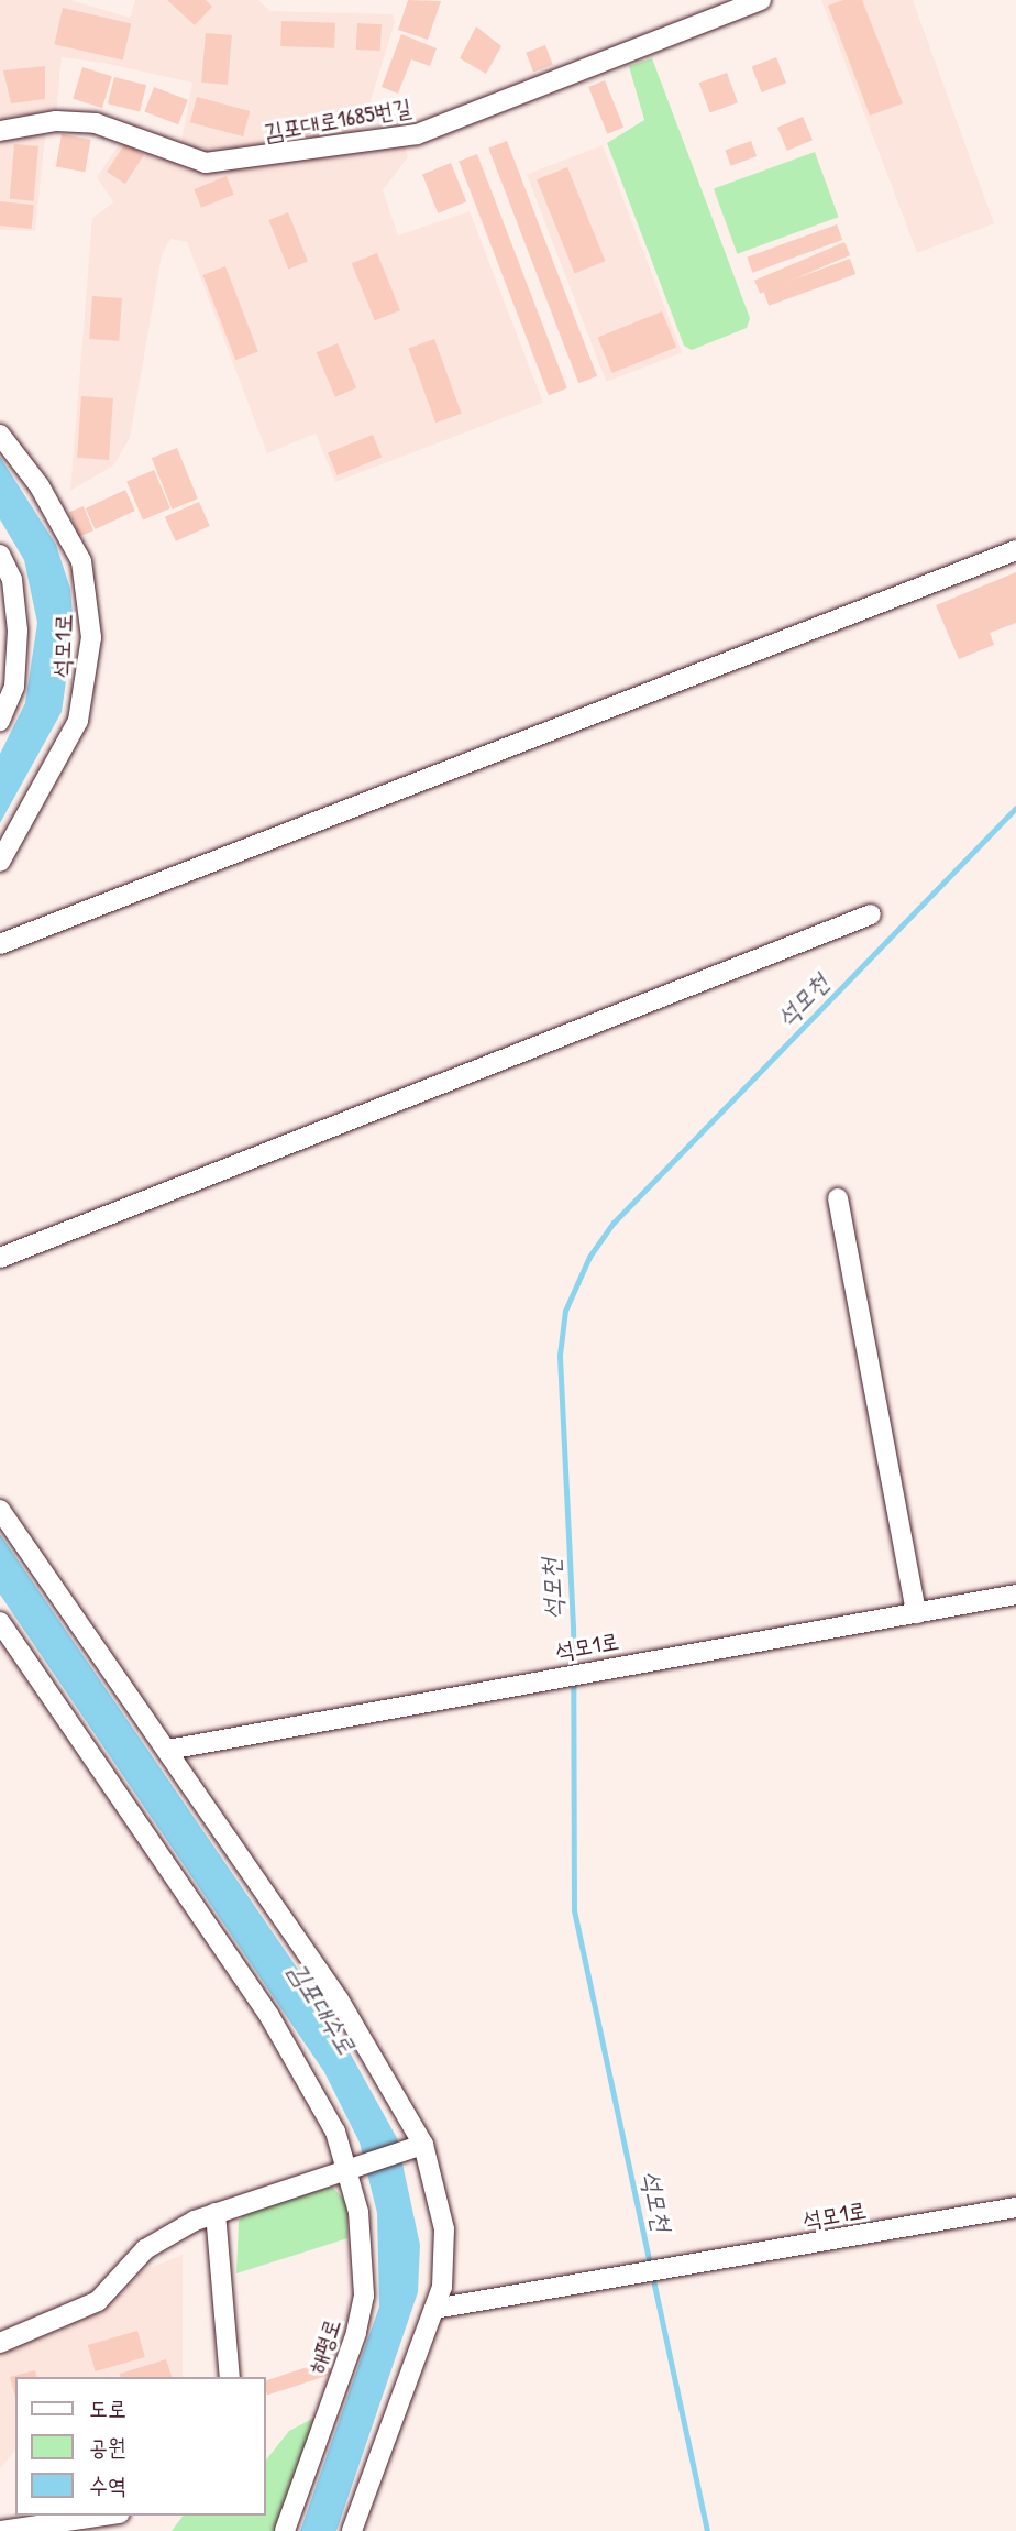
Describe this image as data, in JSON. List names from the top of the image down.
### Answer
{
  "streets": {
    "lane": ["김포대로1685번길", "석모1로", "해평로"]
  },
  "water": ["석모천", "김포대수로"],
  "legend": ["도로", "공원", "수역"]
}
